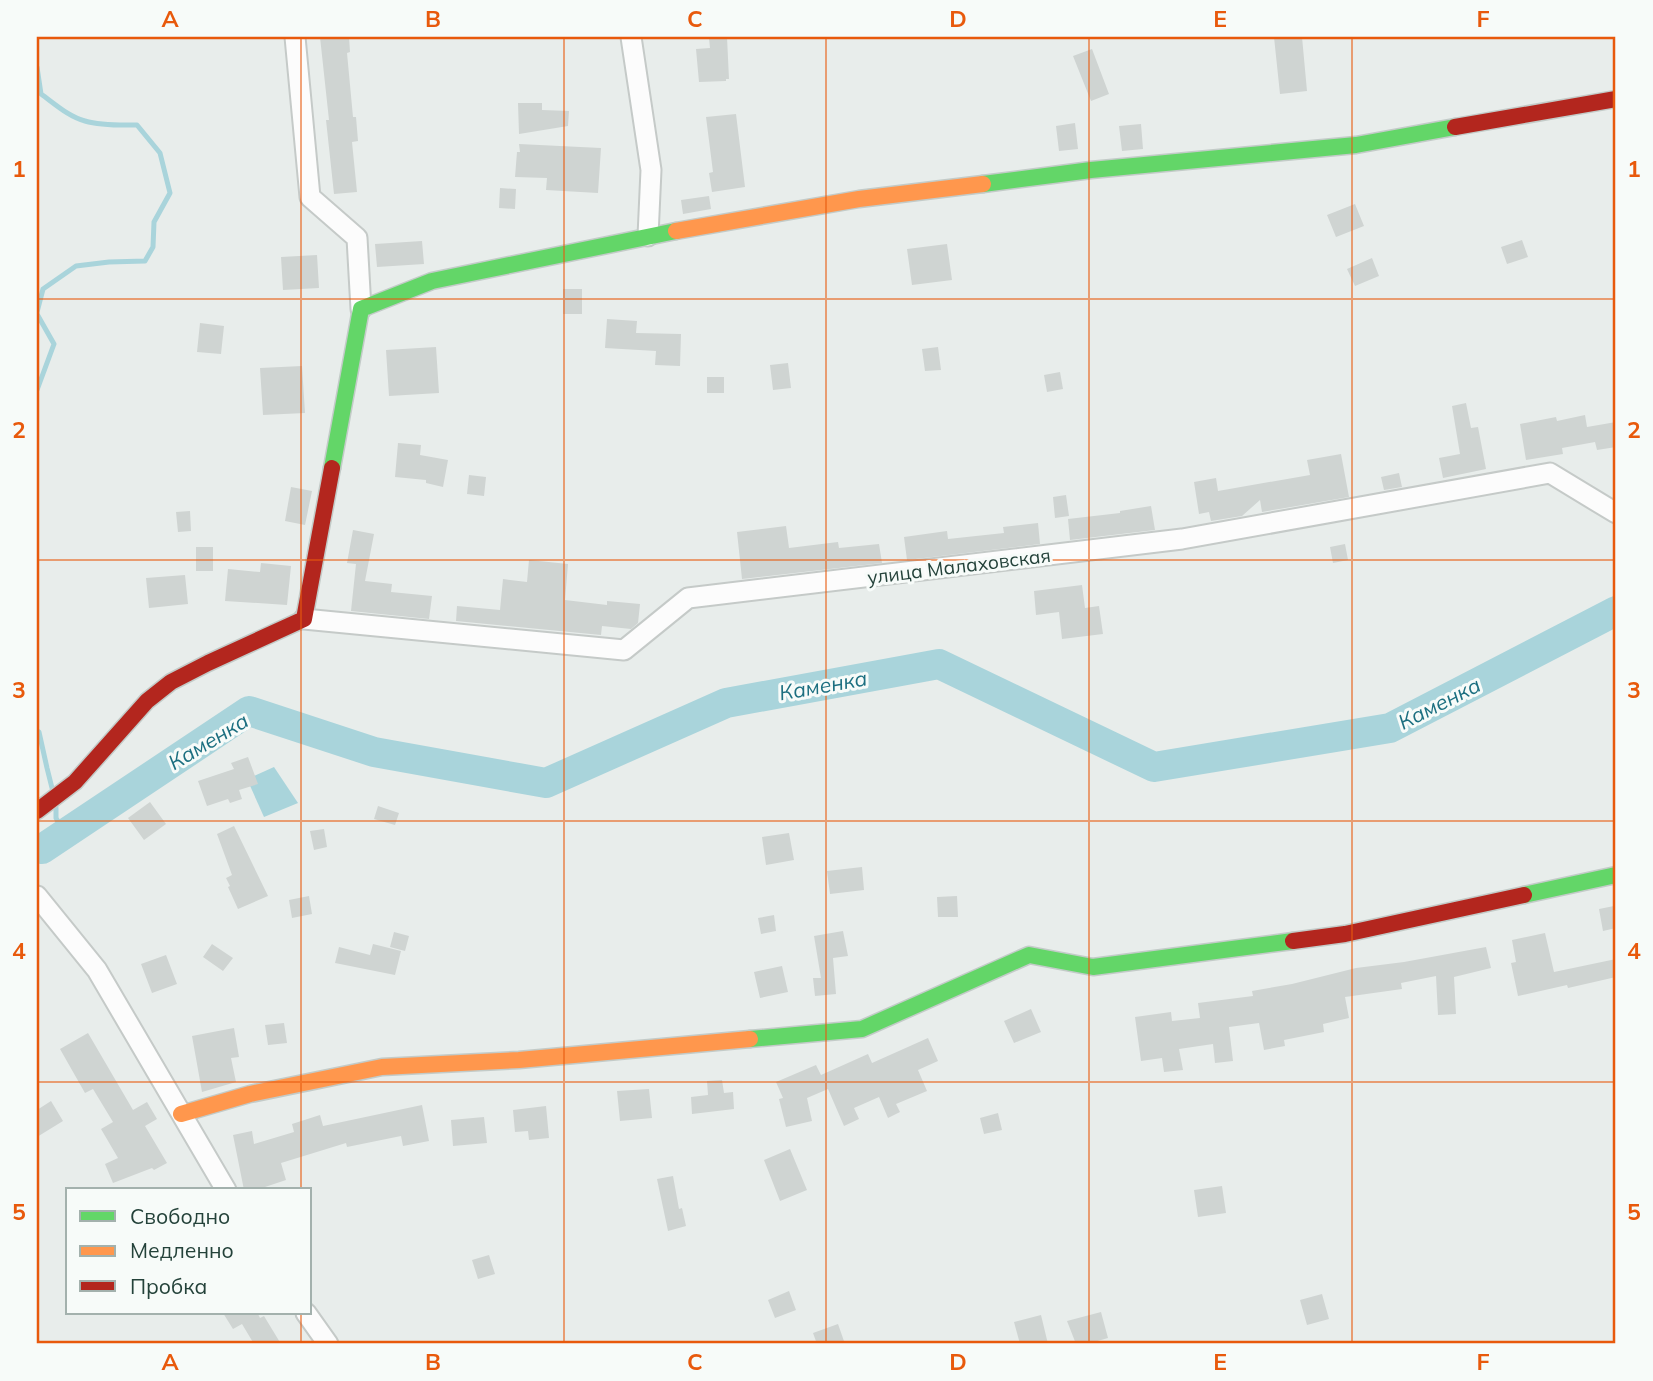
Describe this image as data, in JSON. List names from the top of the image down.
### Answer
{
  "streets": {
    "street": ["улица Малаховская"]
  },
  "water": ["Каменка"],
  "legend": ["Свободно", "Медленно", "Пробка"],
  "grid": {
    "columns": [
      "A",
      "B",
      "C",
      "D",
      "E",
      "F"
    ],
    "rows": [
      "1",
      "2",
      "3",
      "4",
      "5"
    ]
  }
}
